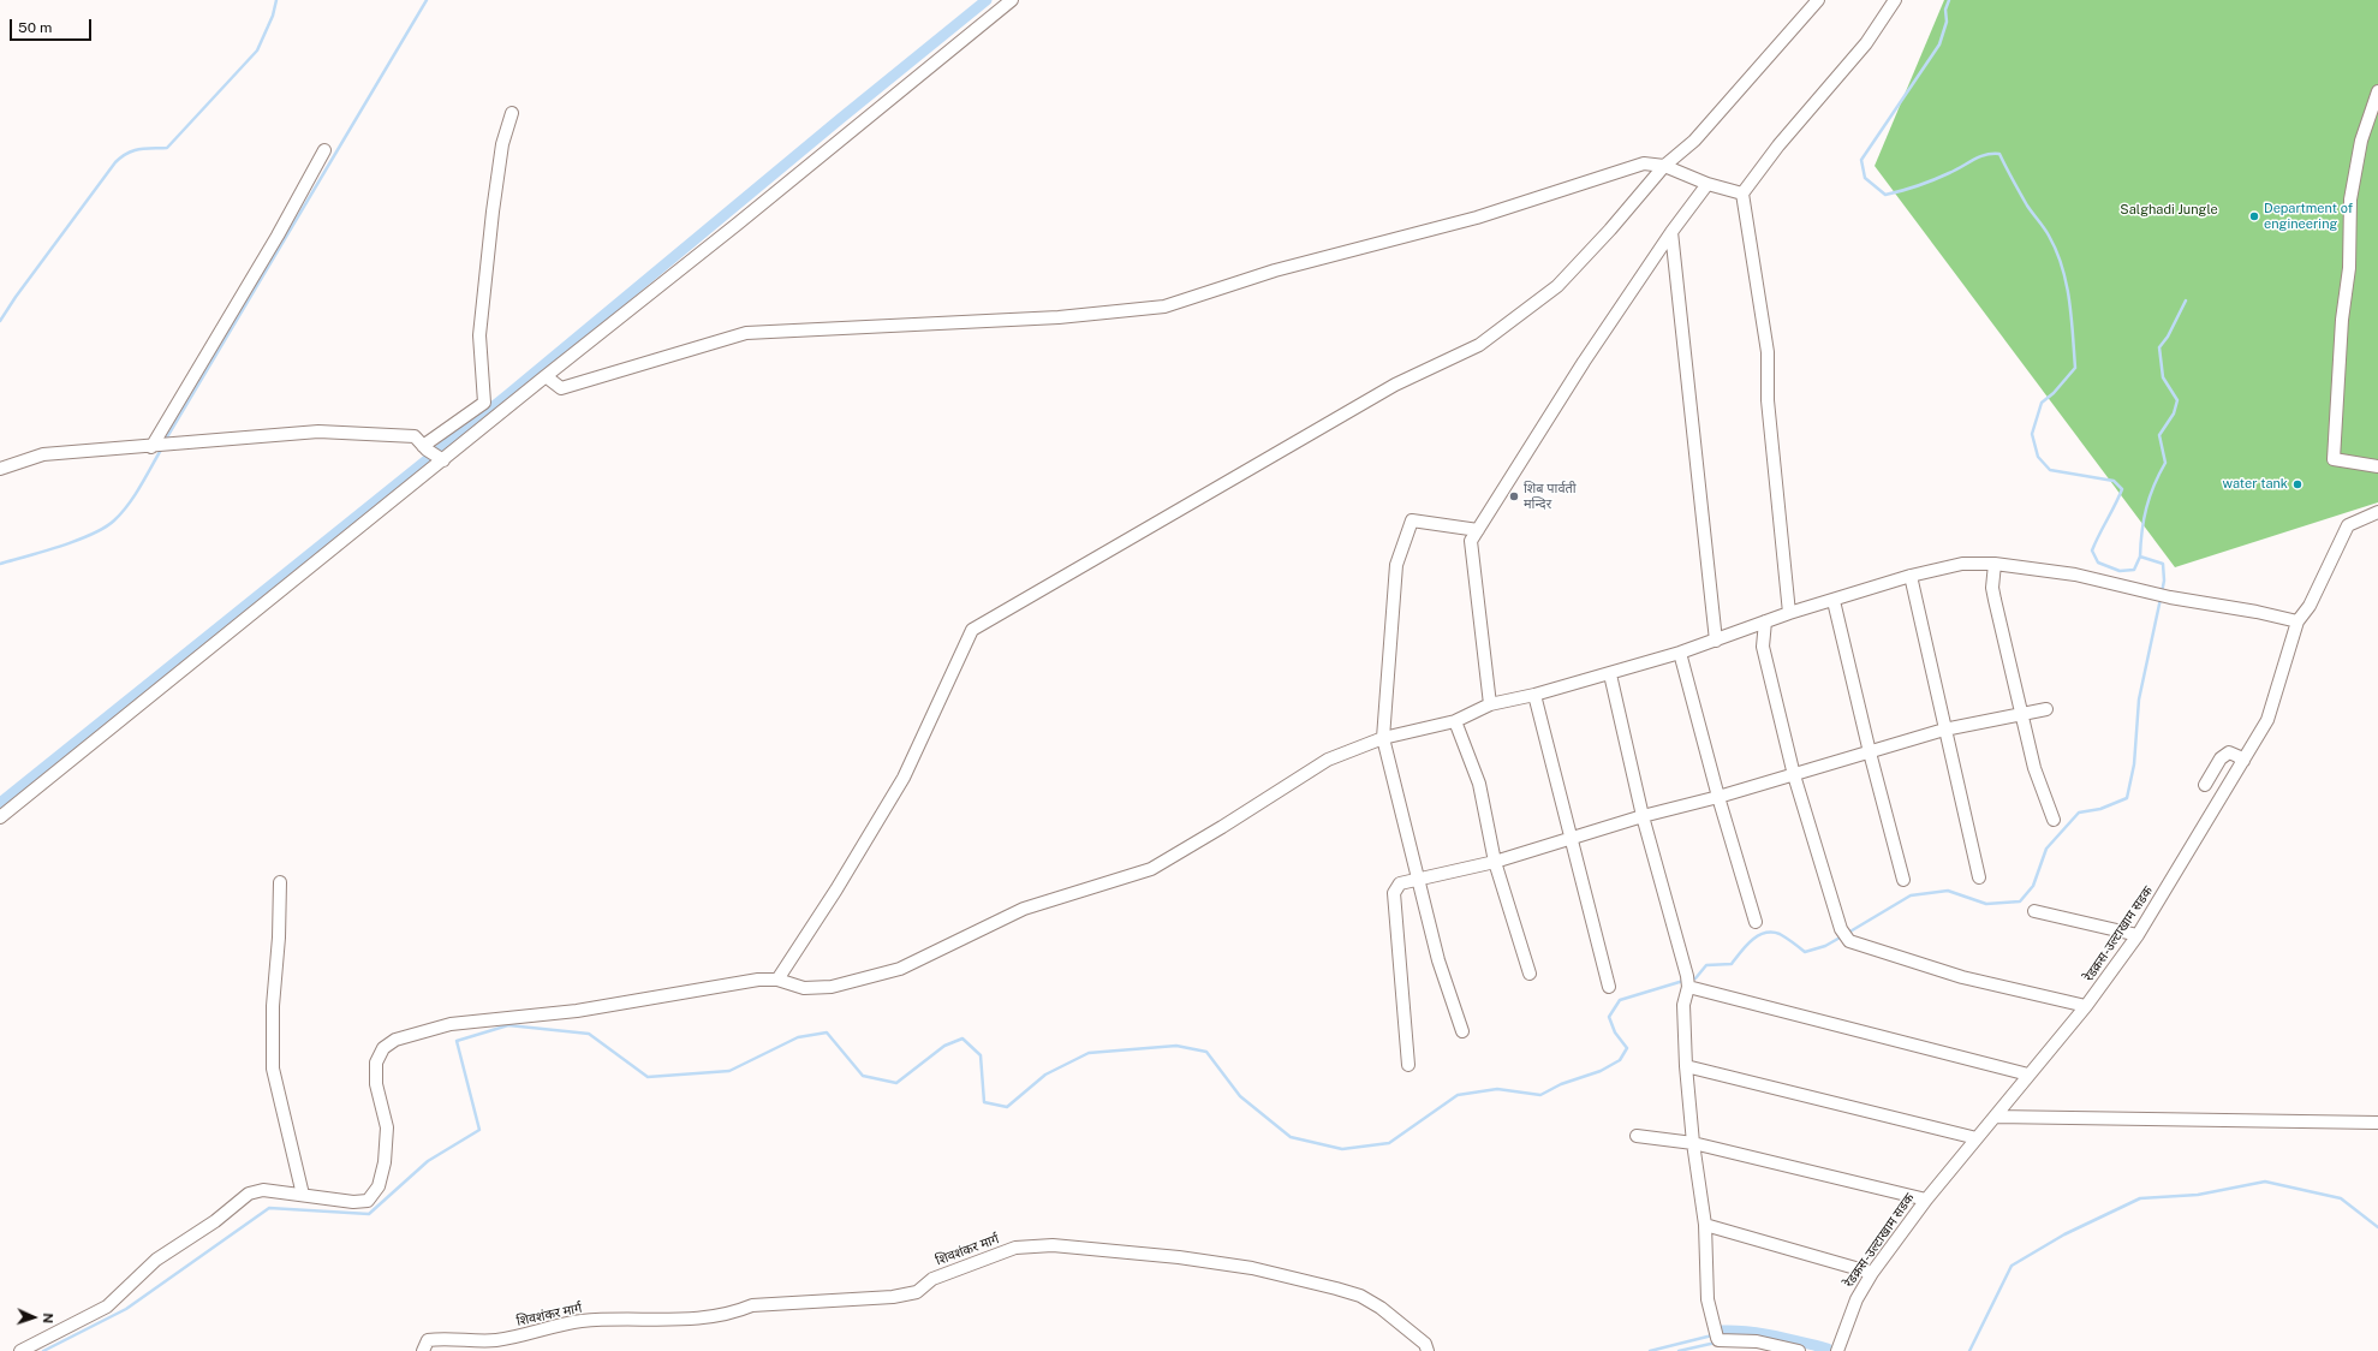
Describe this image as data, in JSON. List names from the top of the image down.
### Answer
{
  "streets": {
    "street": ["रेडक्रस-उल्टाखाम सडक", "शिवशंकर मार्ग"]
  },
  "parks": ["Salghadi Jungle"],
  "places": ["Department of engineering", "water tank", "शिब पार्वती मन्दिर"],
  "scale_bar": "50 m",
  "north": "right"
}
